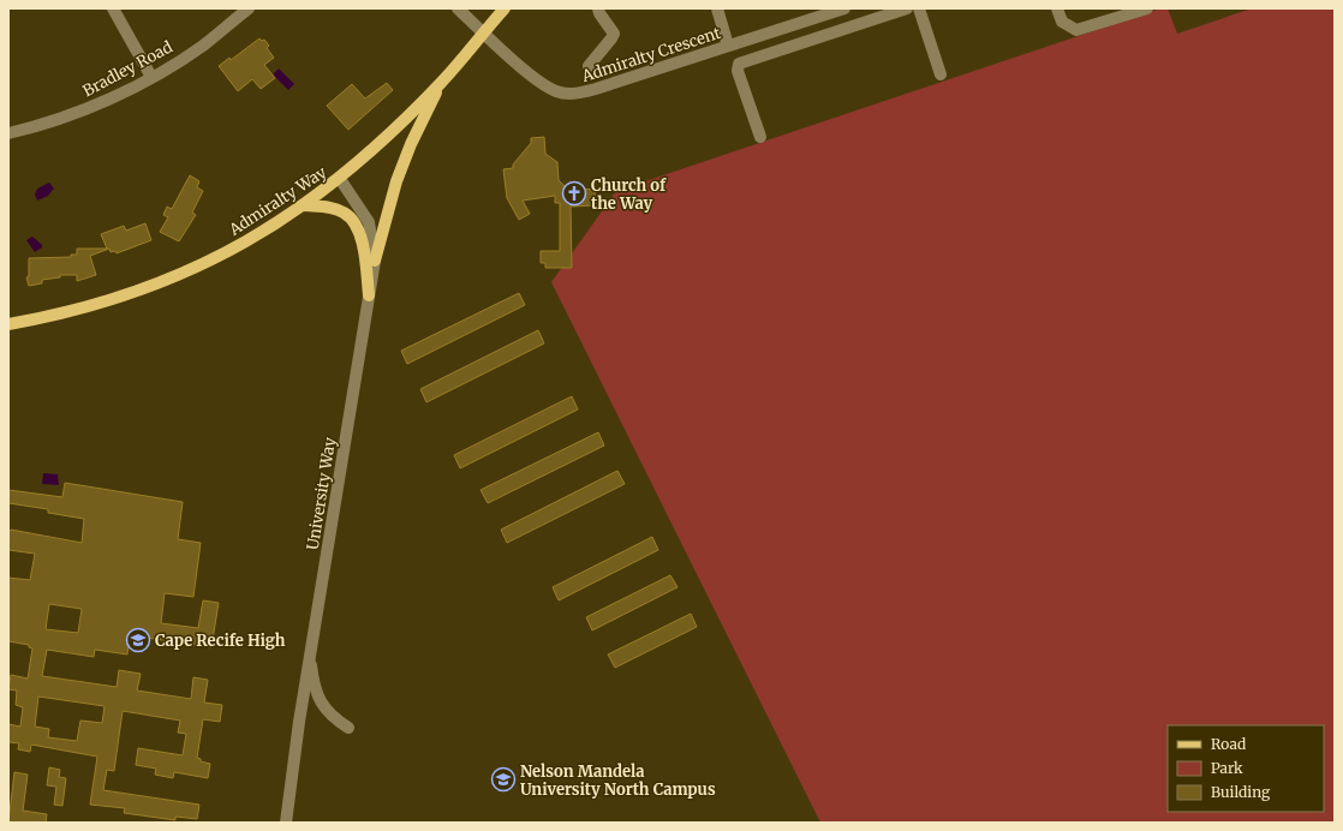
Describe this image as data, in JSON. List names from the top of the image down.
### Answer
{
  "streets": {
    "main road": ["Admiralty Way"],
    "street": ["Admiralty Crescent", "Bradley Road", "University Way"]
  },
  "crossings": [
    ["Admiralty Crescent", "Admiralty Way"],
    ["Admiralty Way", "University Way"]
  ],
  "places": {
    "church": ["Church of the Way"],
    "school or university": ["Cape Recife High", "Nelson Mandela University North Campus"]
  },
  "legend": ["Road", "Park", "Building"]
}
